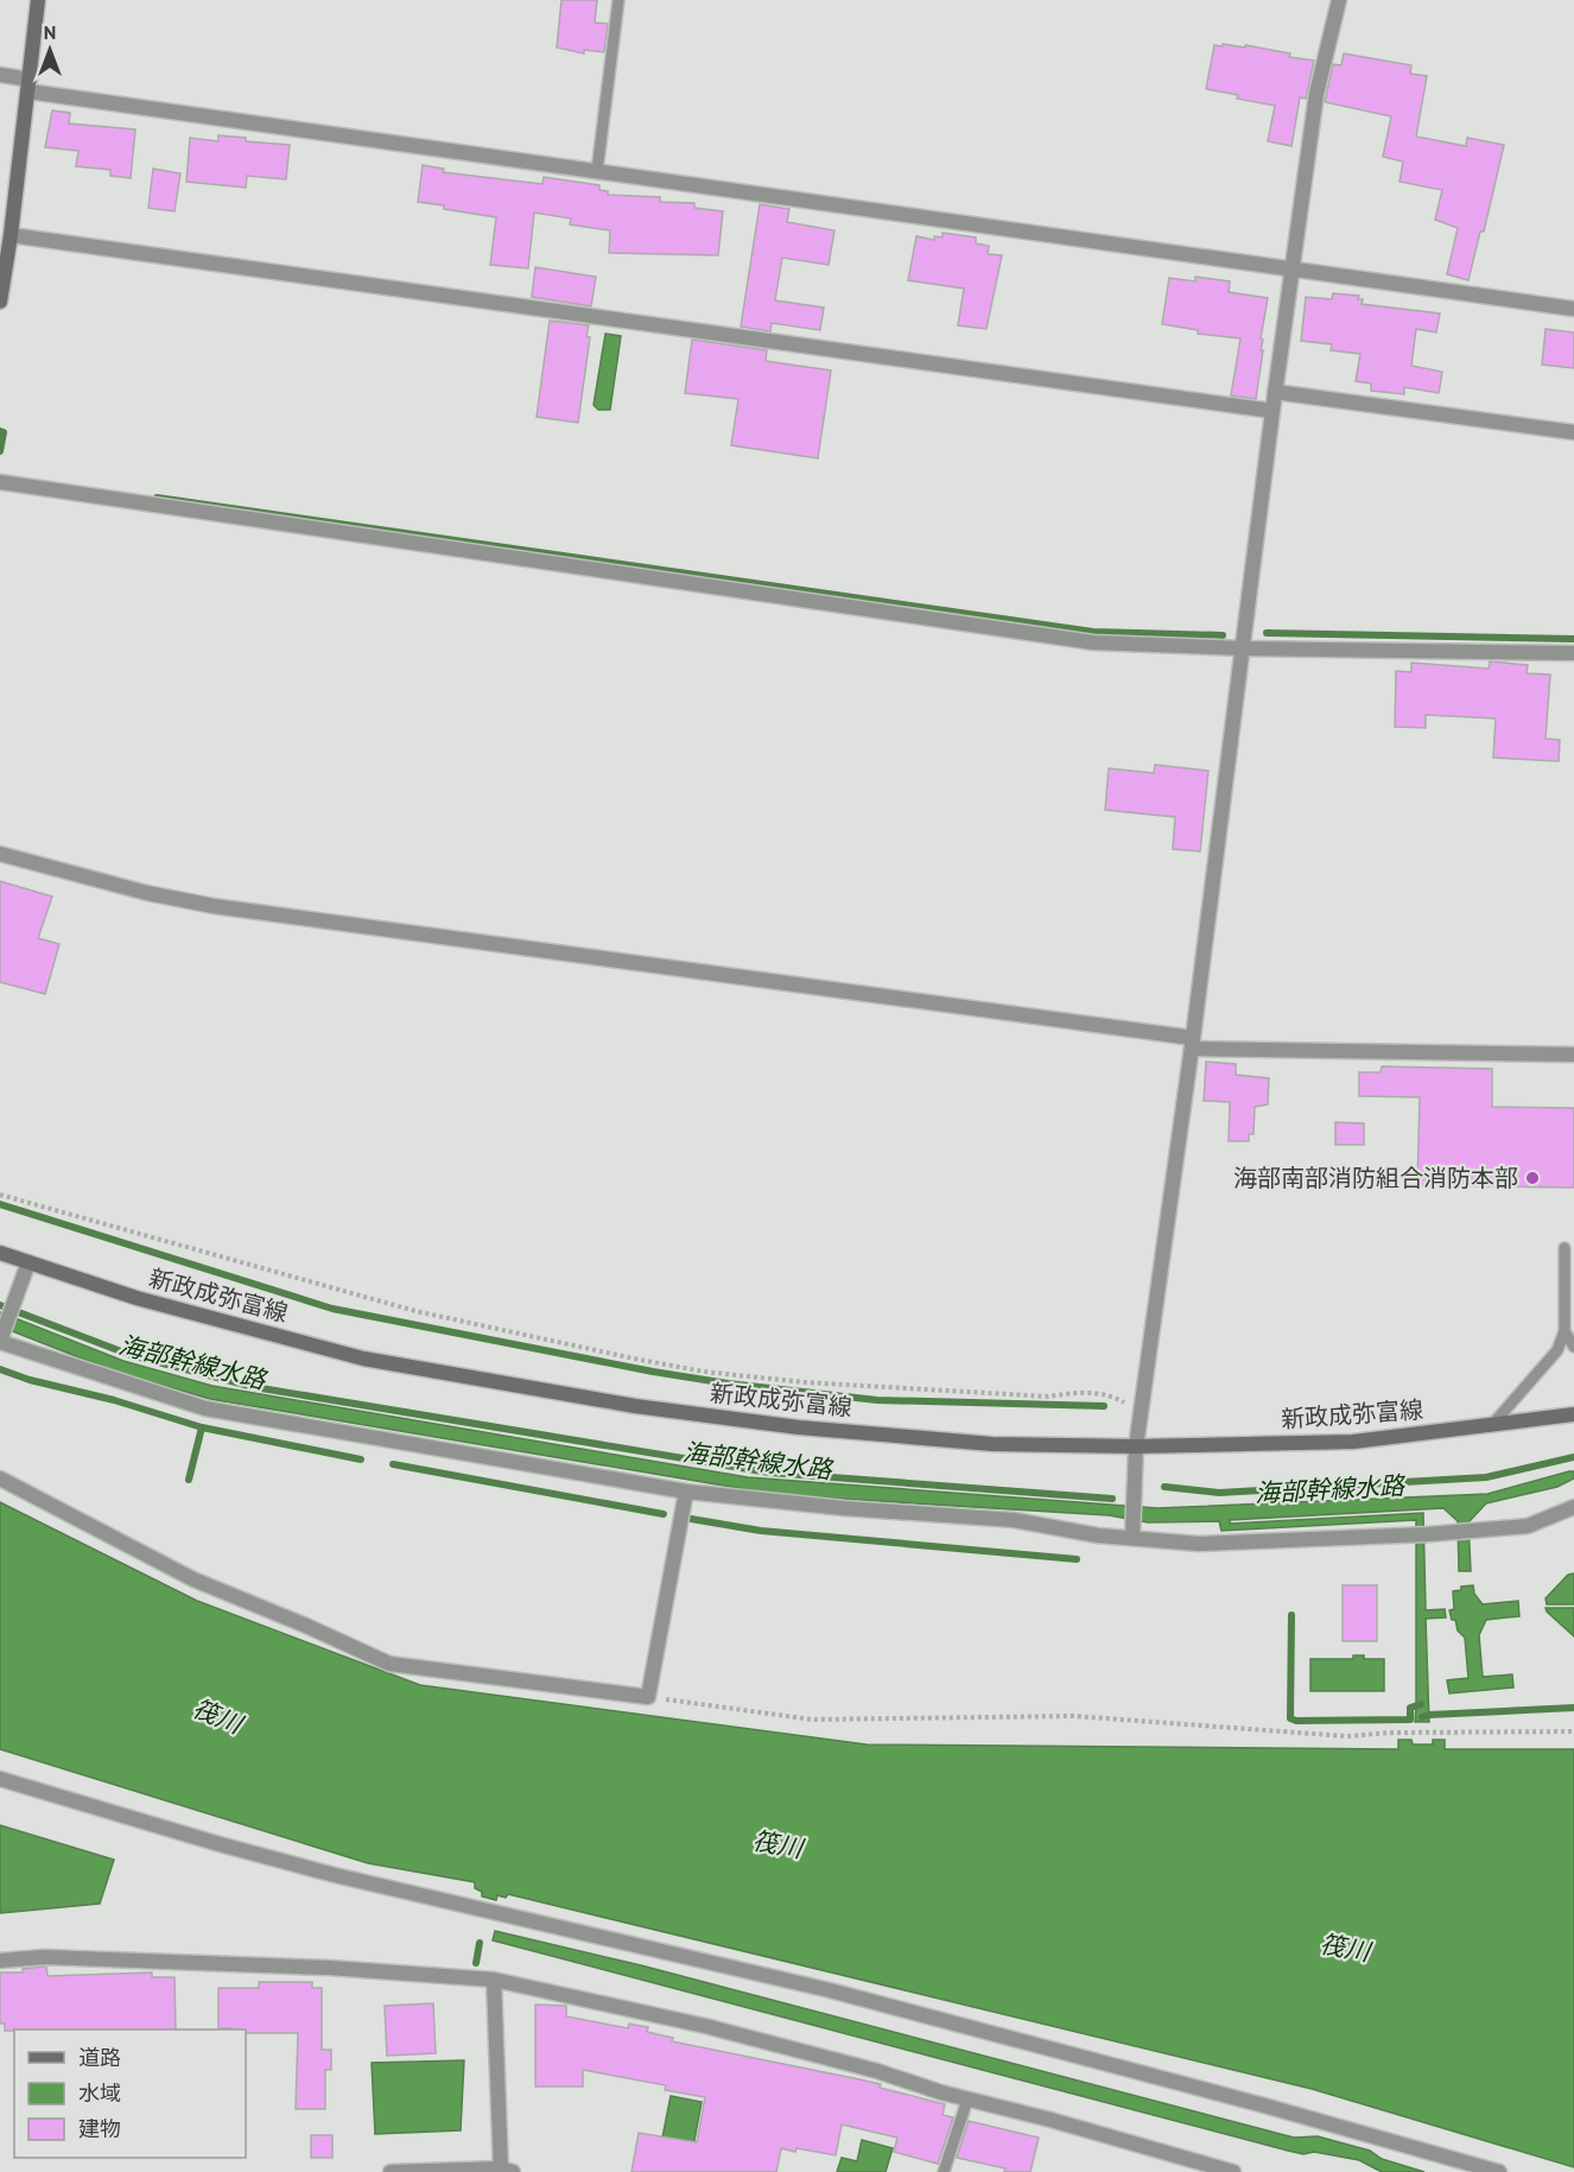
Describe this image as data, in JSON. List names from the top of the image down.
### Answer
{
  "streets": {
    "main road": ["新政成弥富線"]
  },
  "water": ["海部幹線水路", "筏川"],
  "places": ["海部南部消防組合消防本部"],
  "legend": ["道路", "水域", "建物"],
  "north": "top"
}
